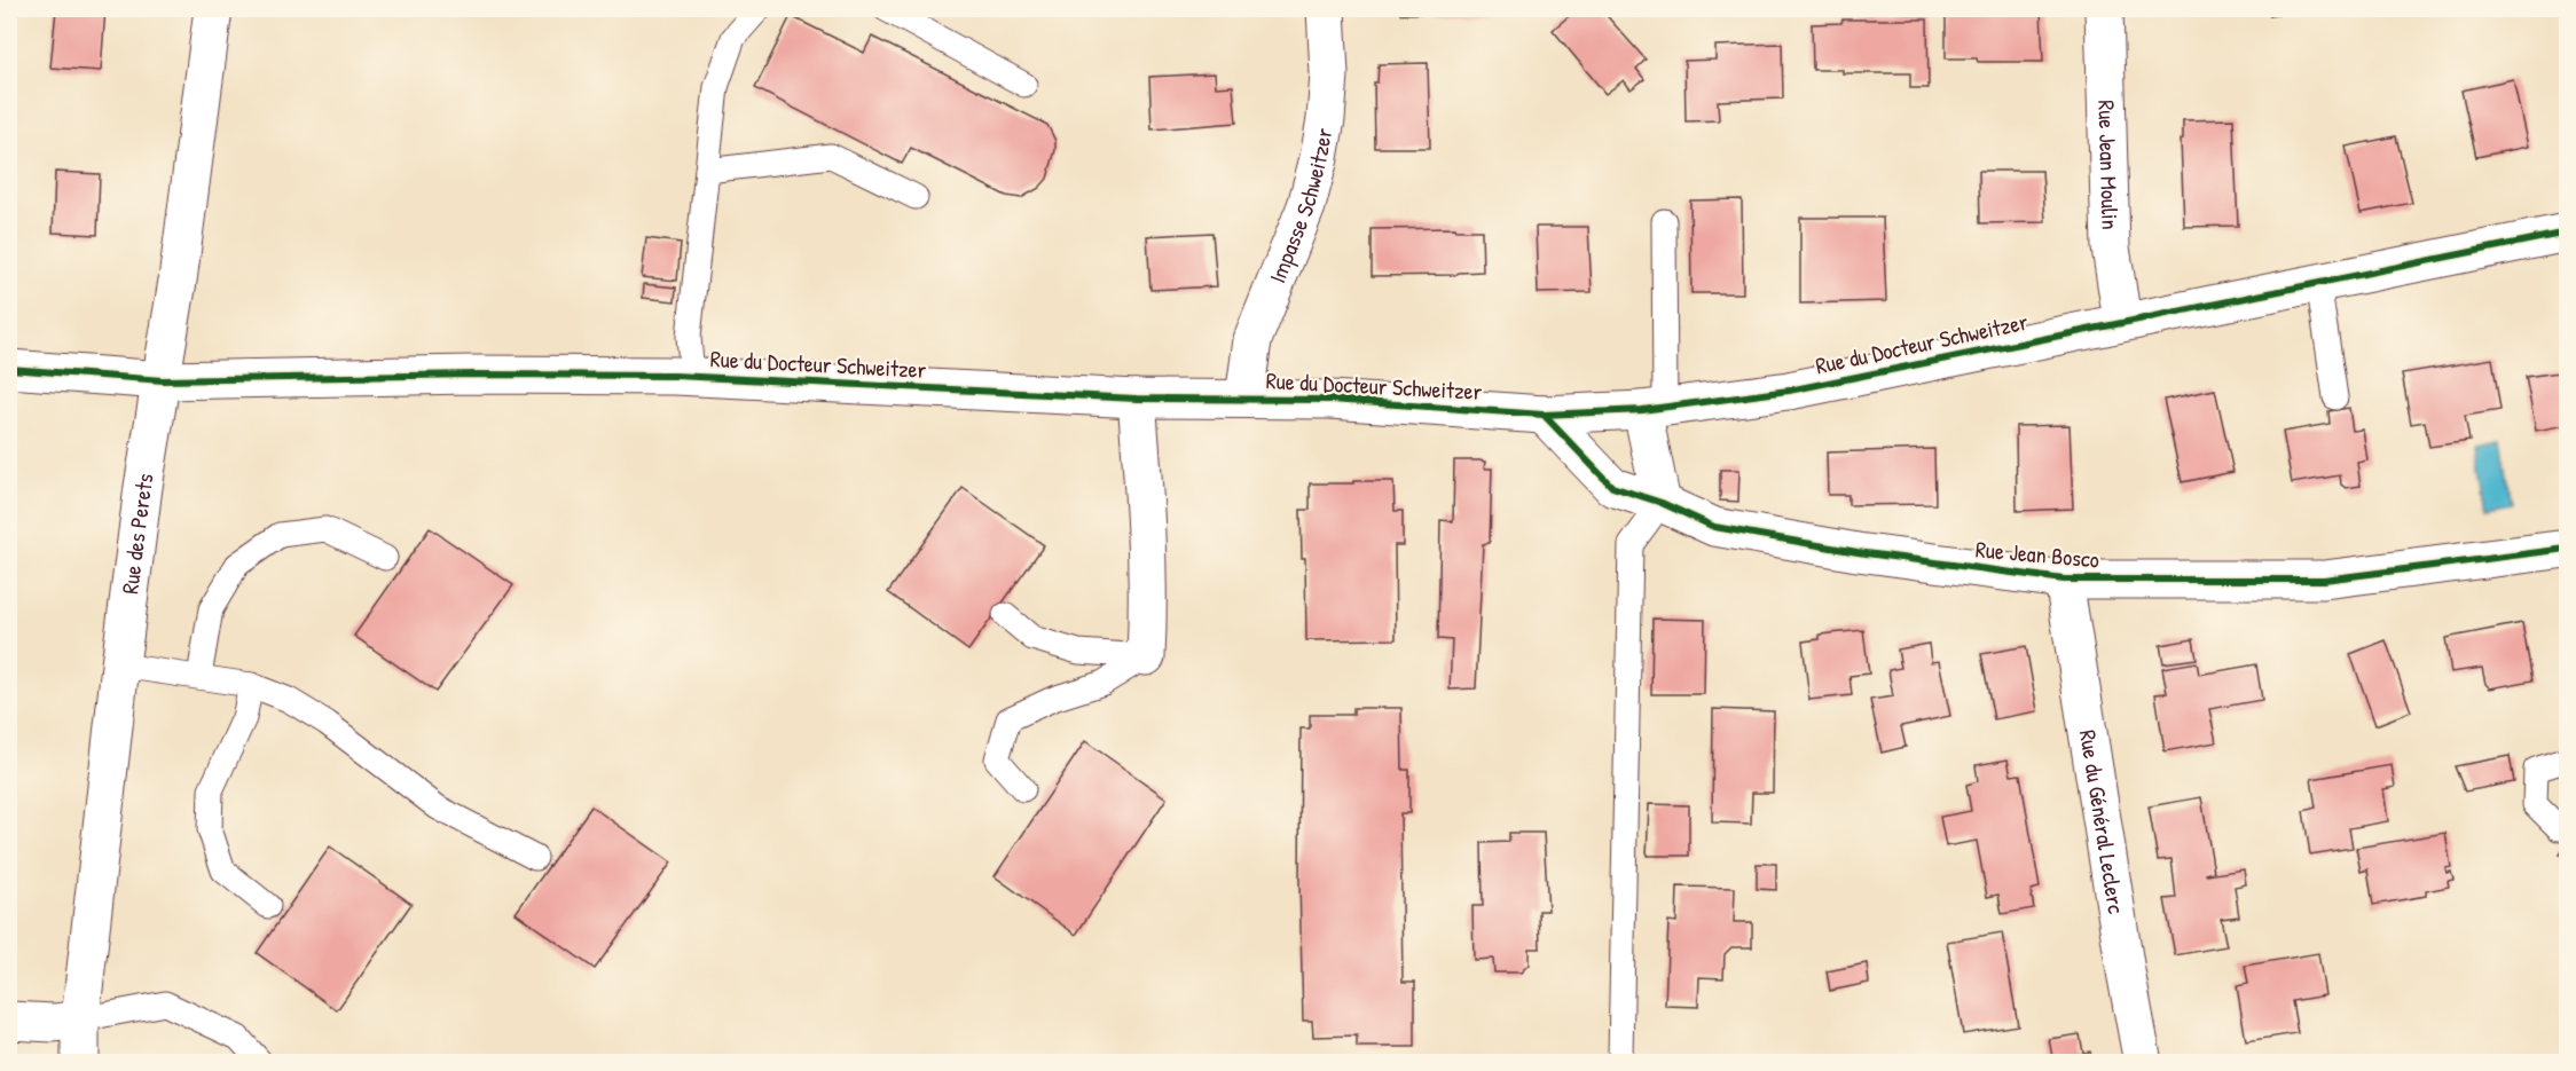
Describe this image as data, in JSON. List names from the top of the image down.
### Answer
{
  "streets": {
    "street": [
      "Rue Jean Moulin",
      "Impasse Schweitzer",
      "Rue du Docteur Schweitzer",
      "Rue des Perets",
      "Rue Jean Bosco",
      "Rue du Général Leclerc"
    ]
  },
  "crossings": [
    ["Rue Jean Moulin", "Rue du Docteur Schweitzer"],
    ["Impasse Schweitzer", "Rue du Docteur Schweitzer"],
    ["Rue du Docteur Schweitzer", "Rue des Perets"],
    ["Rue du Docteur Schweitzer", "Rue Jean Bosco"],
    ["Rue Jean Bosco", "Rue du Général Leclerc"]
  ]
}
